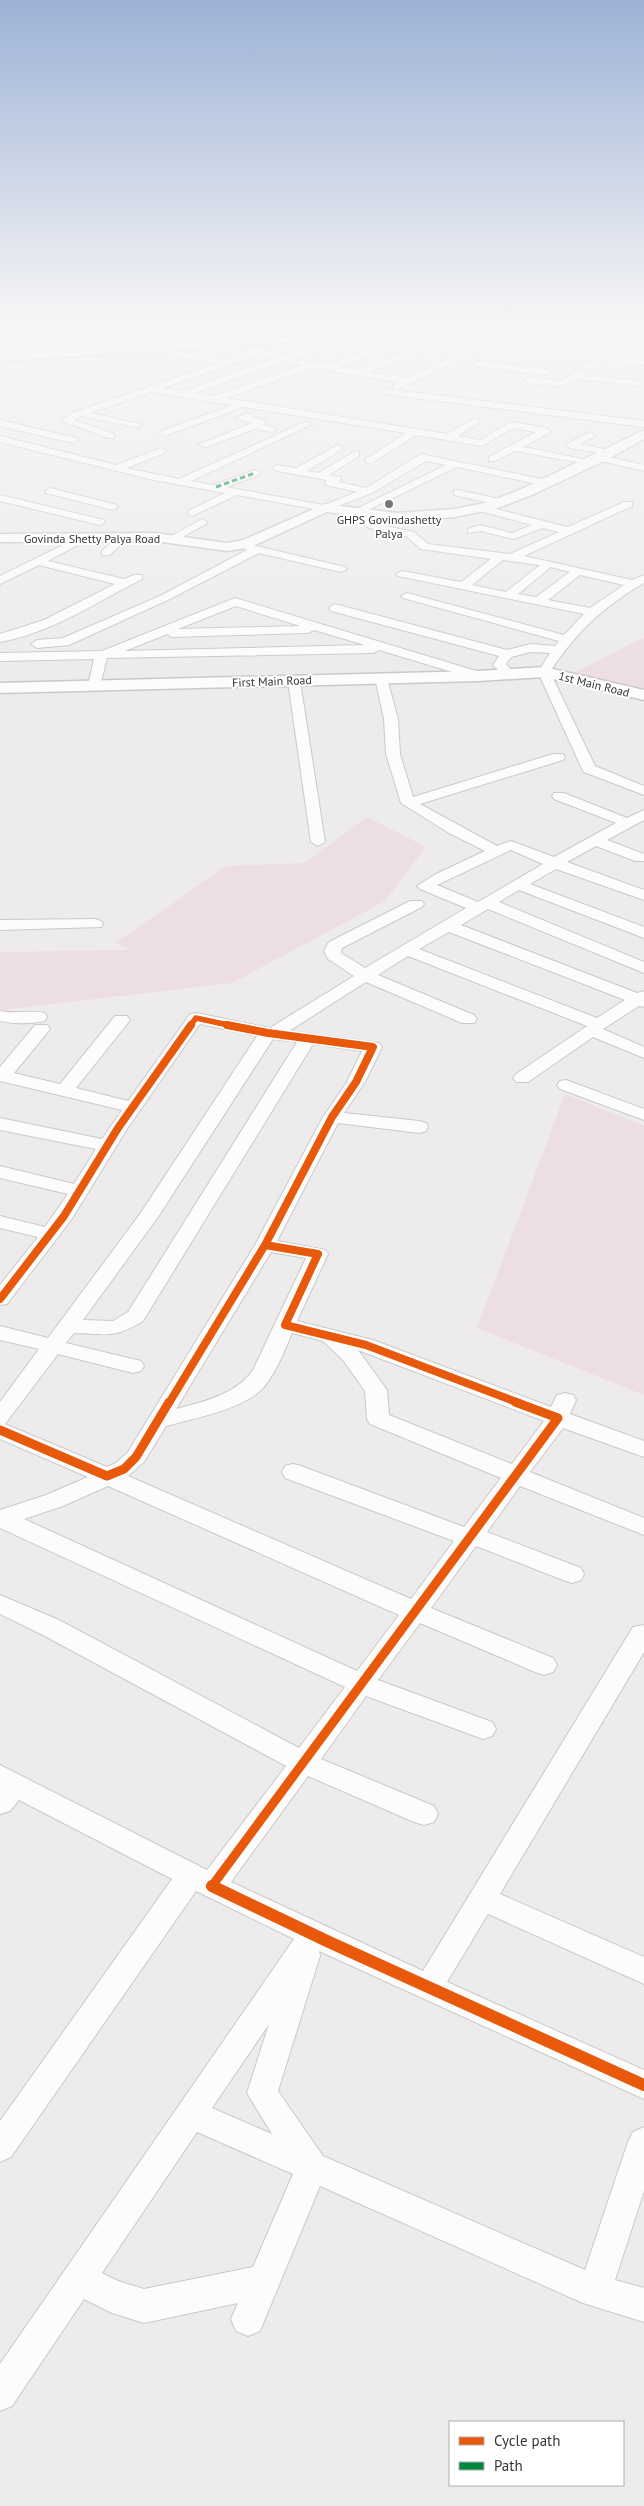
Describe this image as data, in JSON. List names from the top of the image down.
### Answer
{
  "streets": {
    "street": ["Govinda Shetty Palya Road", "First Main Road", "1st Main Road"]
  },
  "crossings": [
    ["First Main Road", "1st Main Road"]
  ],
  "places": ["GHPS Govindashetty Palya"],
  "legend": ["Cycle path", "Path"]
}
